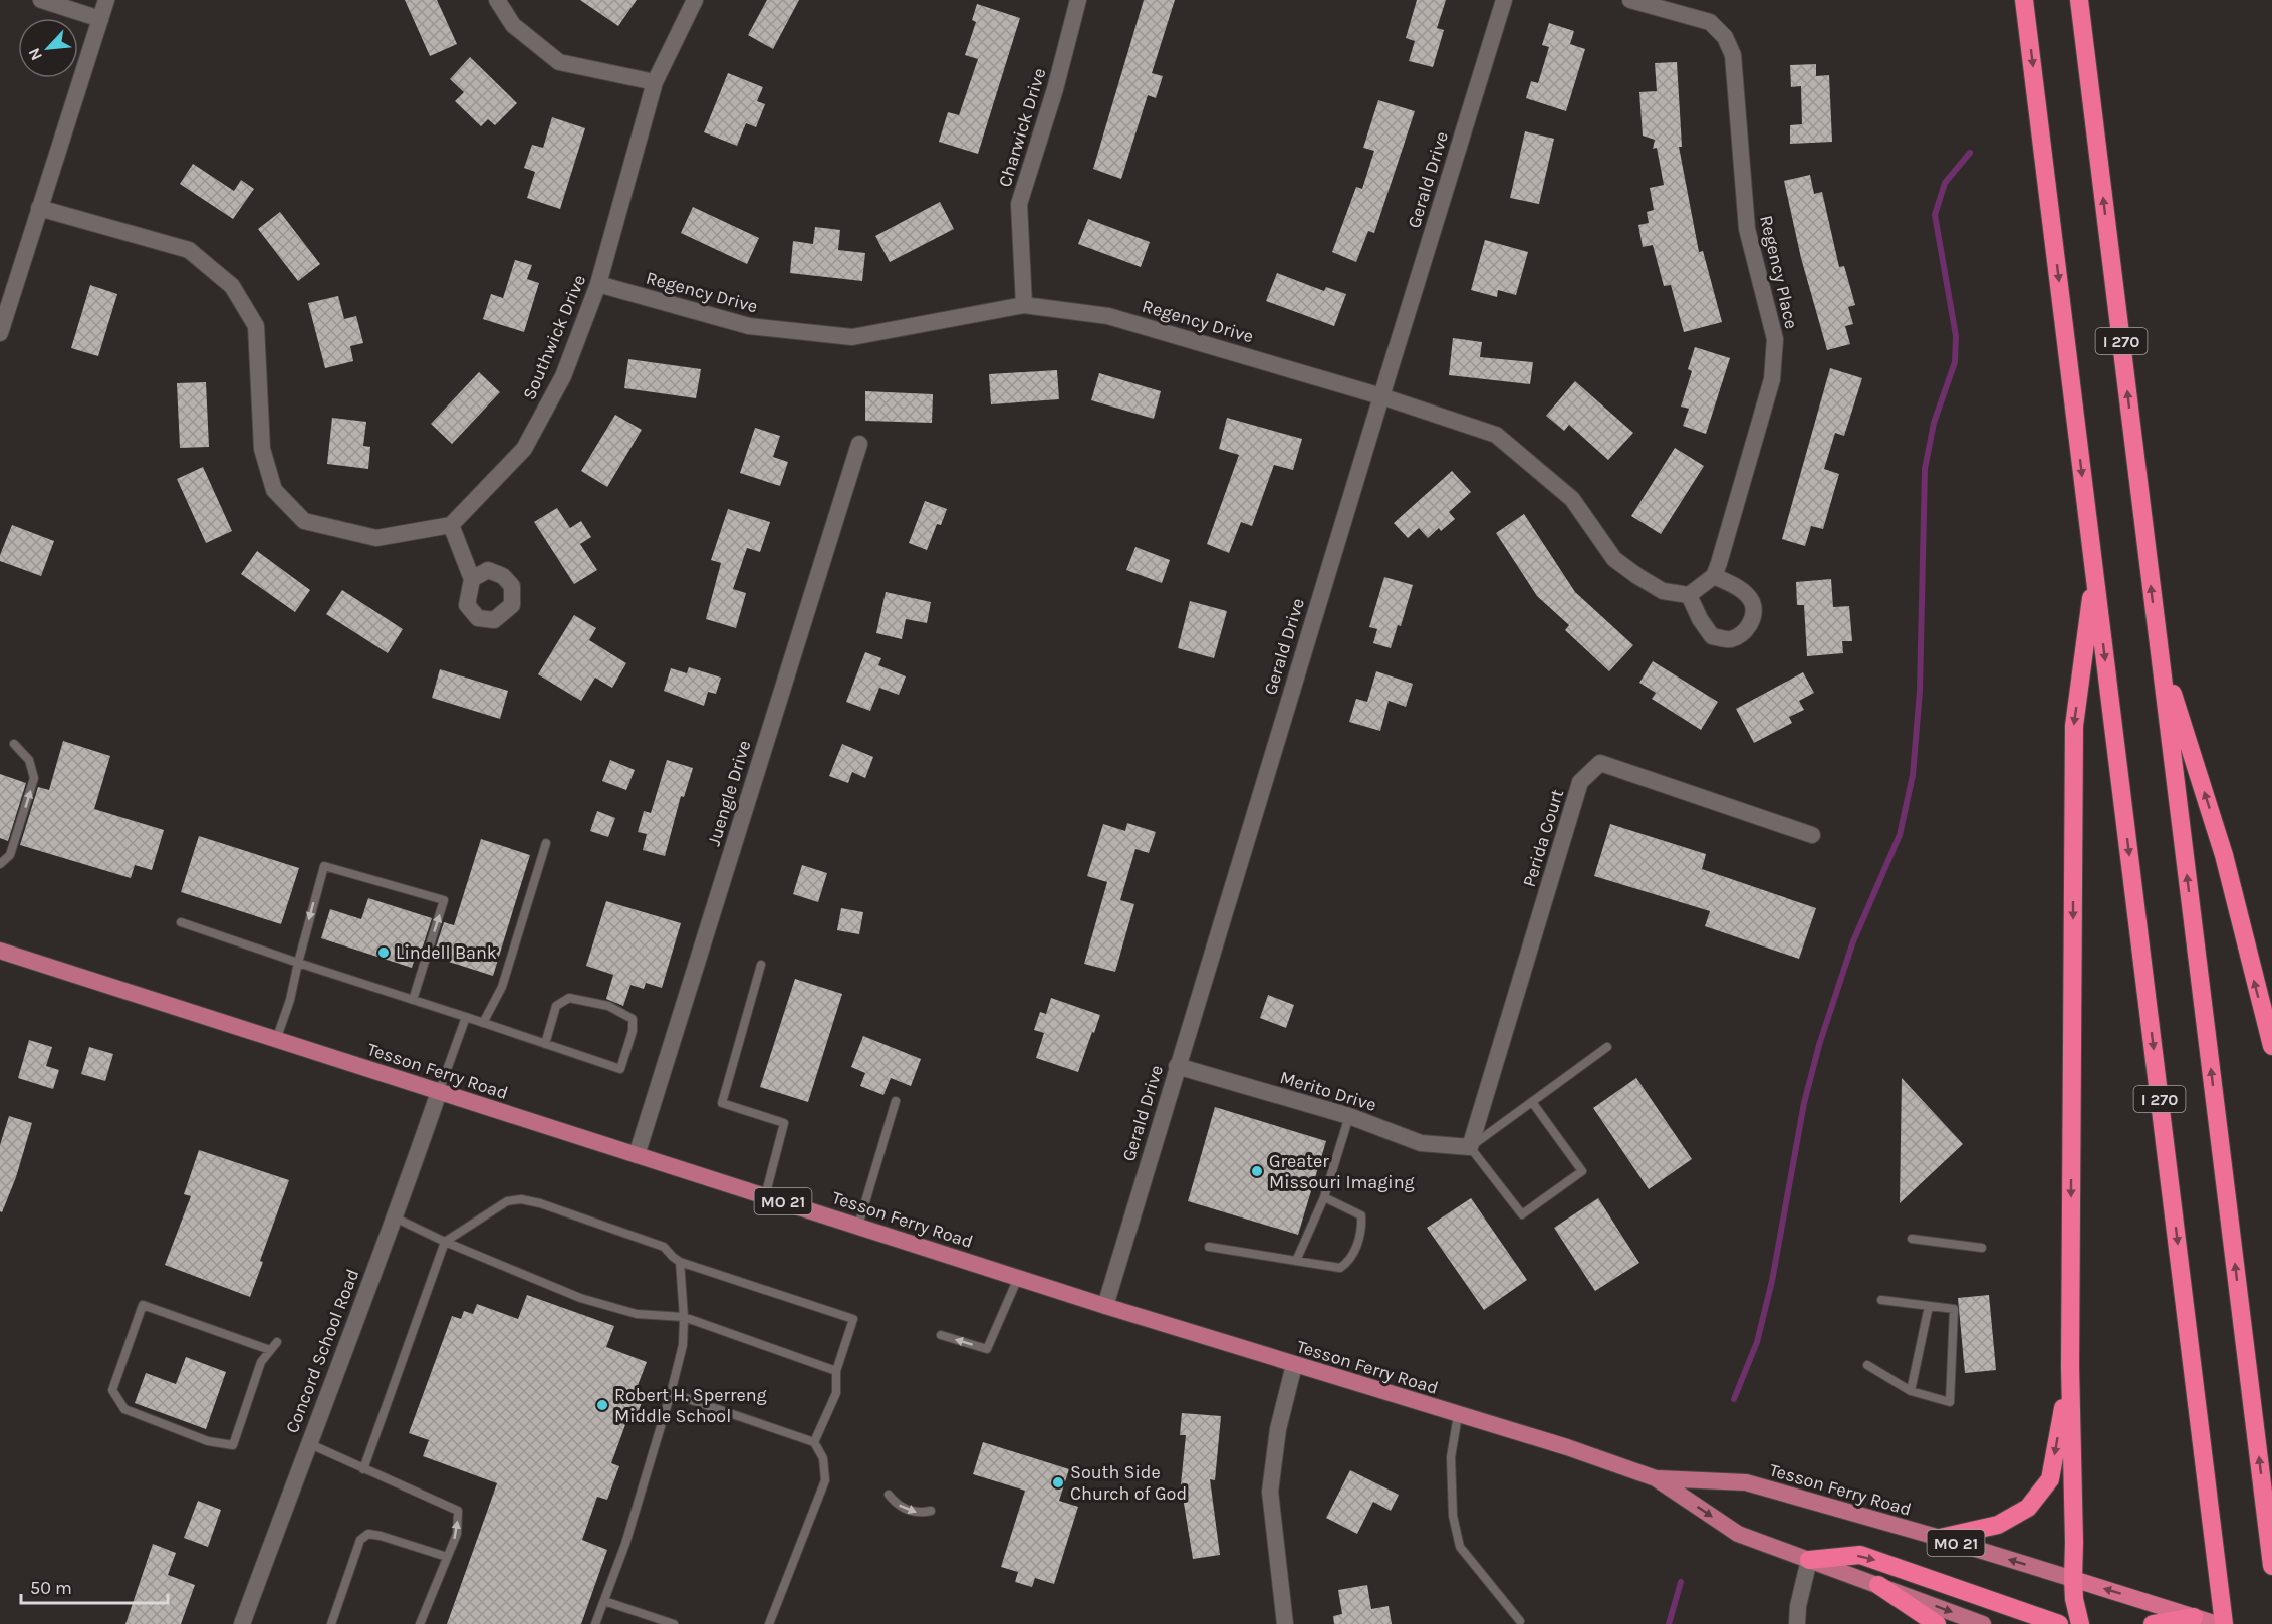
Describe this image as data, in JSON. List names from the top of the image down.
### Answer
{
  "streets": {
    "highway": ["I 270", "Tesson Ferry Road", "MO 21"],
    "street": [
      "Charwick Drive",
      "Gerald Drive",
      "Regency Place",
      "Regency Drive",
      "Southwick Drive",
      "Juengle Drive",
      "Perida Court",
      "Merito Drive",
      "Concord School Road"
    ]
  },
  "crossings": [
    ["Charwick Drive", "Regency Drive"],
    ["Gerald Drive", "Regency Drive"],
    ["Gerald Drive", "Tesson Ferry Road"],
    ["Gerald Drive", "Merito Drive"],
    ["Regency Place", "Regency Drive"],
    ["Regency Drive", "Southwick Drive"],
    ["Juengle Drive", "Tesson Ferry Road"],
    ["Perida Court", "Merito Drive"],
    ["Tesson Ferry Road", "Concord School Road"]
  ],
  "places": [
    "Lindell Bank",
    "Greater Missouri Imaging",
    "Robert H. Sperreng Middle School",
    "South Side Church of God"
  ],
  "scale_bar": "50 m",
  "north": "bottom left"
}
